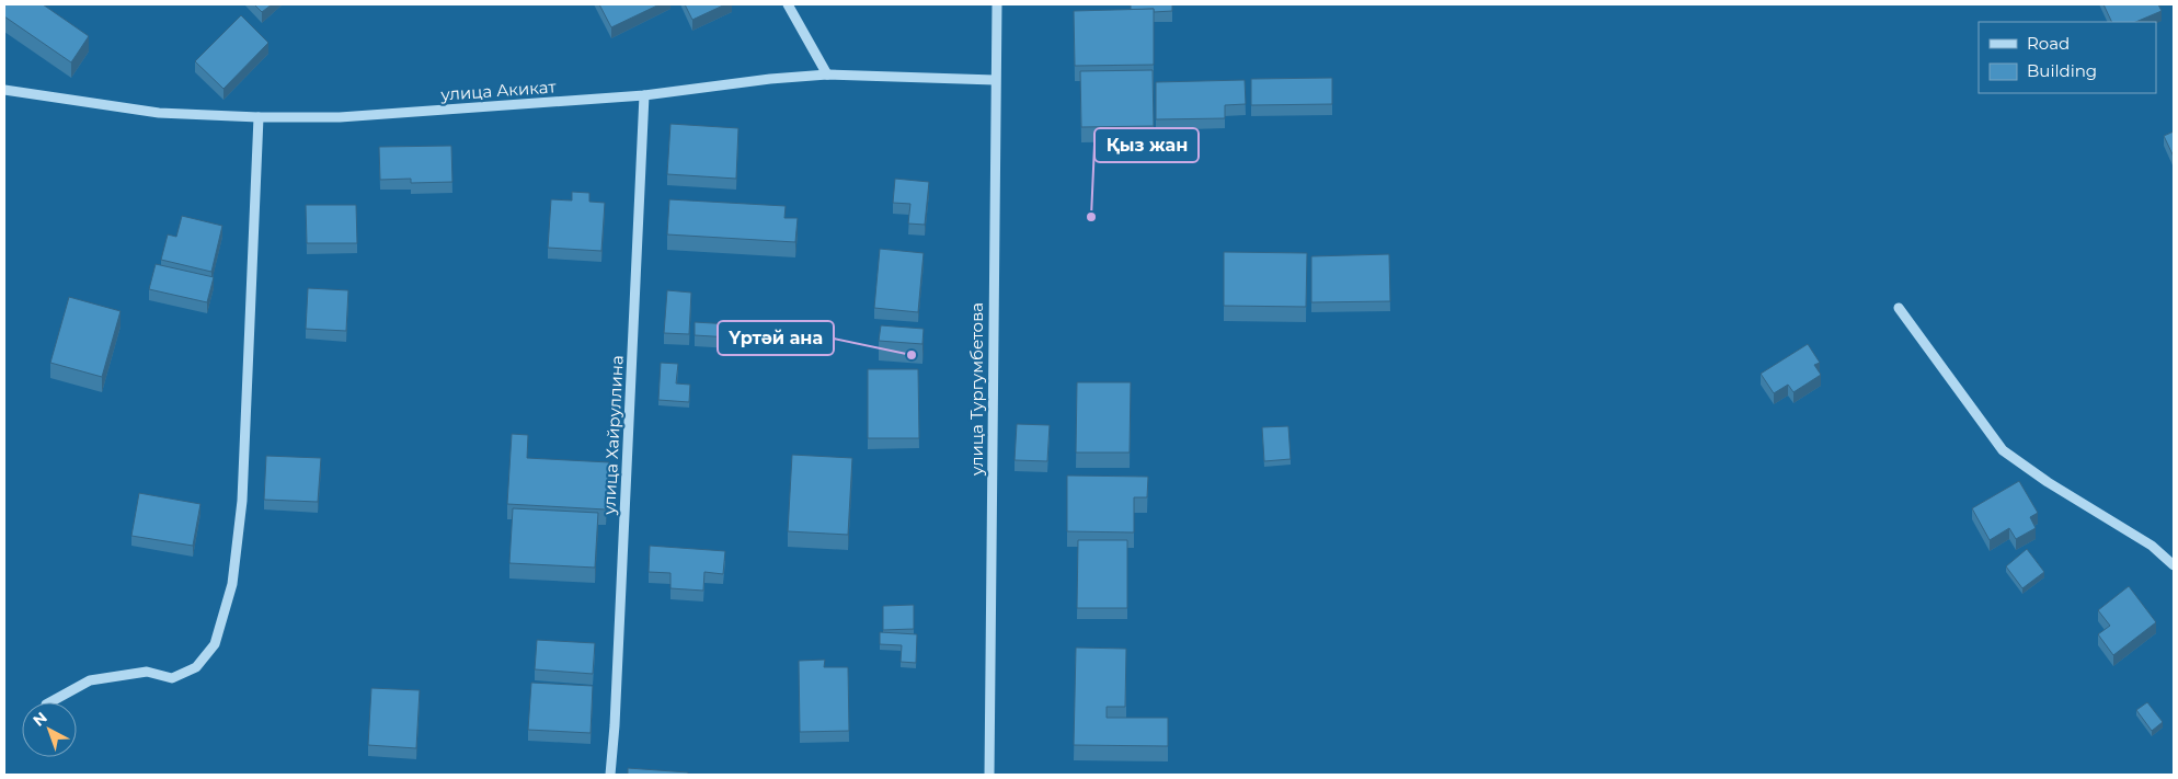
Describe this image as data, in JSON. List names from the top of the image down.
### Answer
{
  "streets": {
    "street": ["улица Акикат", "улица Тургумбетова", "улица Хайруллина"]
  },
  "crossings": [
    ["улица Акикат", "улица Тургумбетова"],
    ["улица Акикат", "улица Хайруллина"]
  ],
  "places": ["Қыз жан", "Үртәй ана"],
  "legend": ["Road", "Building"],
  "north": "top left"
}
